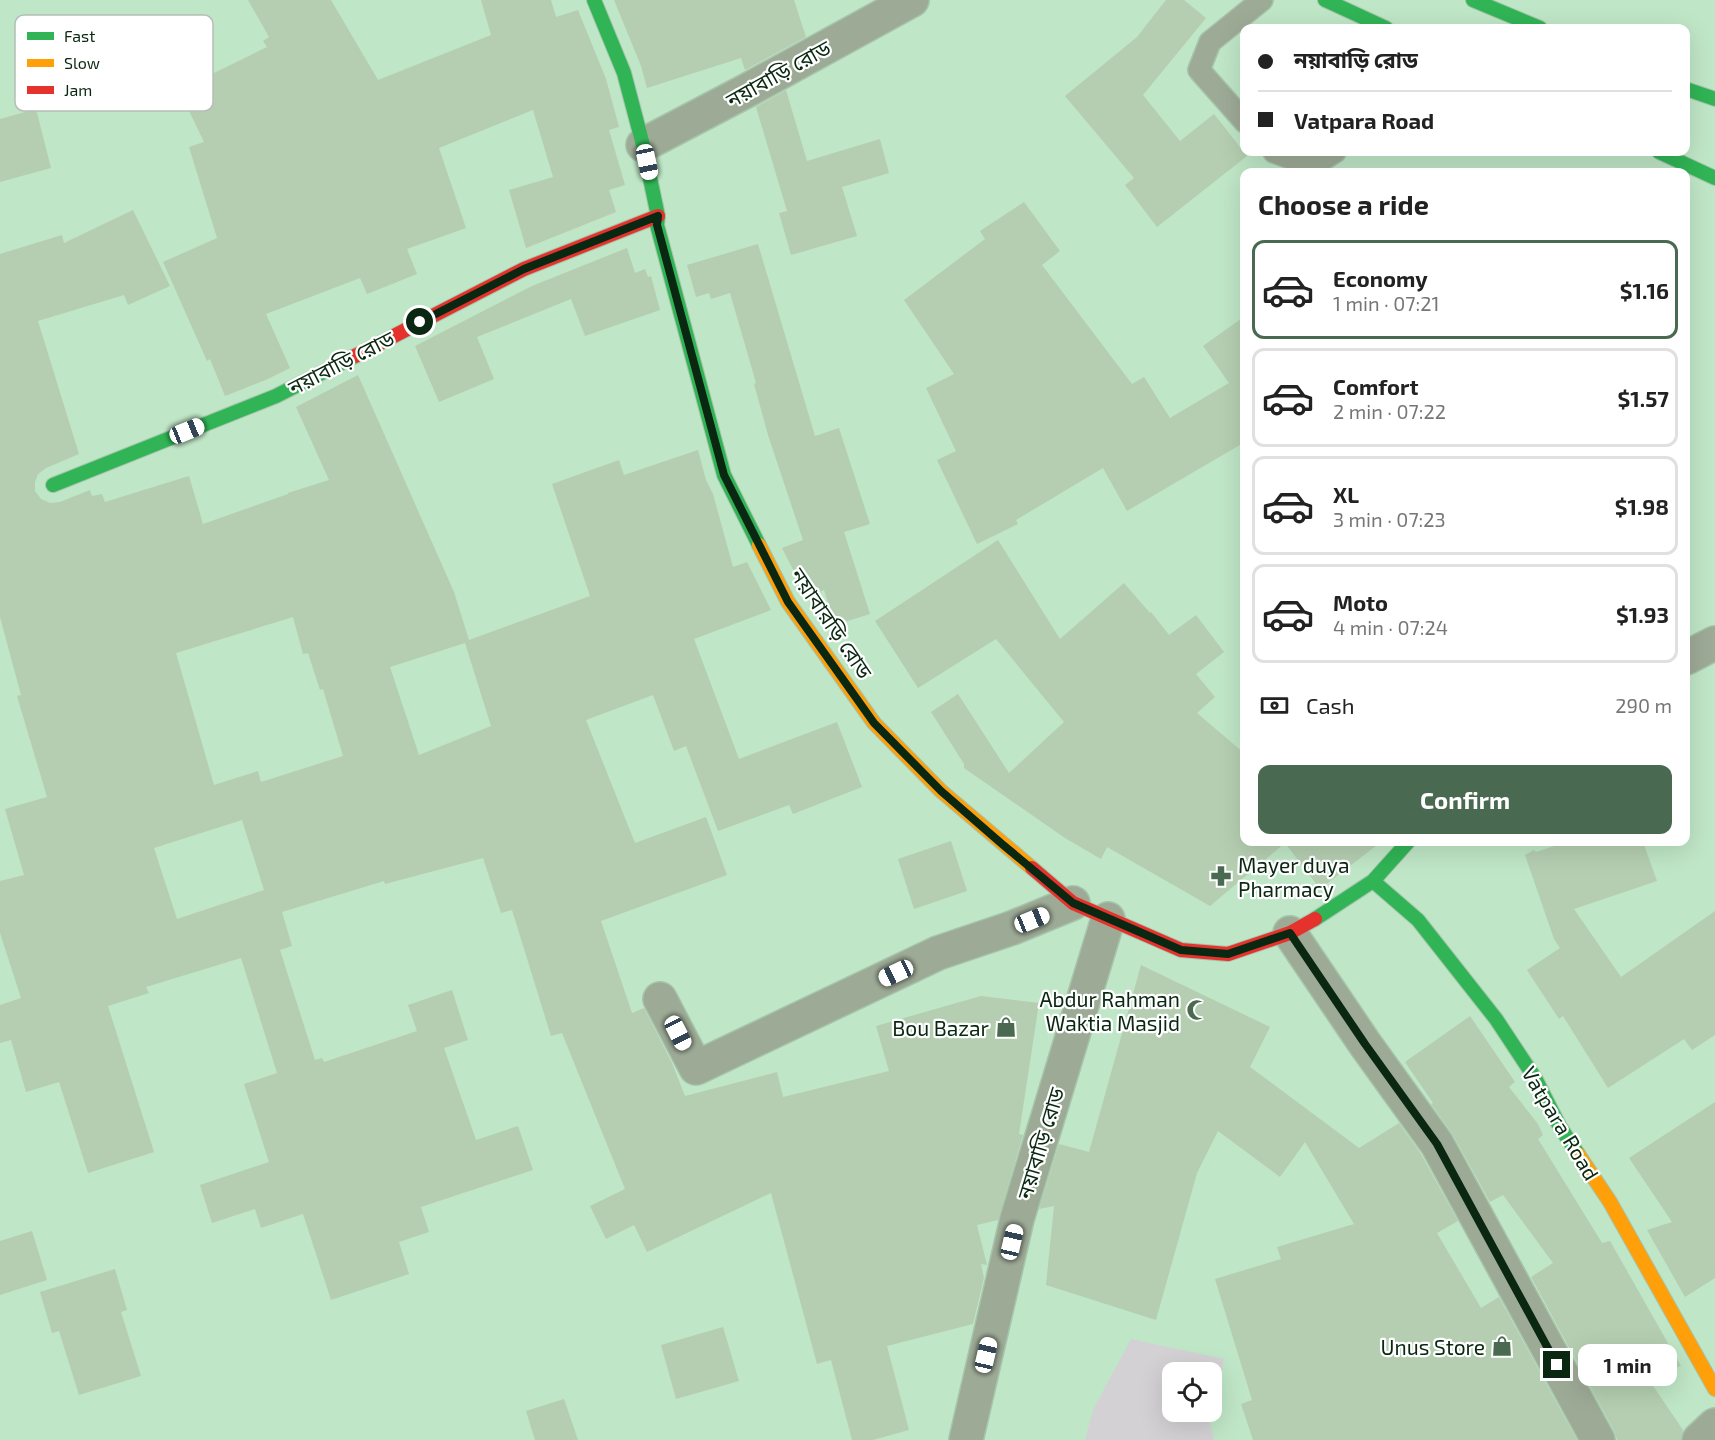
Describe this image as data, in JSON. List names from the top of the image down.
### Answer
{
  "streets": {
    "main road": ["নয়াবাড়ি রোড", "নয়াবারড়ি রোড", "Vatpara Road"]
  },
  "crossings": [
    ["নয়াবাড়ি রোড", "নয়াবারড়ি রোড"]
  ],
  "places": {
    "pharmacy": ["Mayer duya Pharmacy"],
    "mosque": ["Abdur Rahman Waktia Masjid"],
    "shop": ["Bou Bazar", "Unus Store"]
  },
  "legend": ["Fast", "Slow", "Jam"],
  "page": {
    "banner": ["নয়াবাড়ি রোড", "Vatpara Road"],
    "heading": "Choose a ride",
    "list": [
      {
        "name": "Economy",
        "note": "1 min · 07:21",
        "value": "$1.16"
      },
      {
        "name": "Comfort",
        "note": "2 min · 07:22",
        "value": "$1.57"
      },
      {
        "name": "XL",
        "note": "3 min · 07:23",
        "value": "$1.98"
      },
      {
        "name": "Moto",
        "note": "4 min · 07:24",
        "value": "$1.93"
      }
    ],
    "pay": ["Cash", "290 m"],
    "buttons": "Confirm",
    "bubble": "1 min"
  }
}
